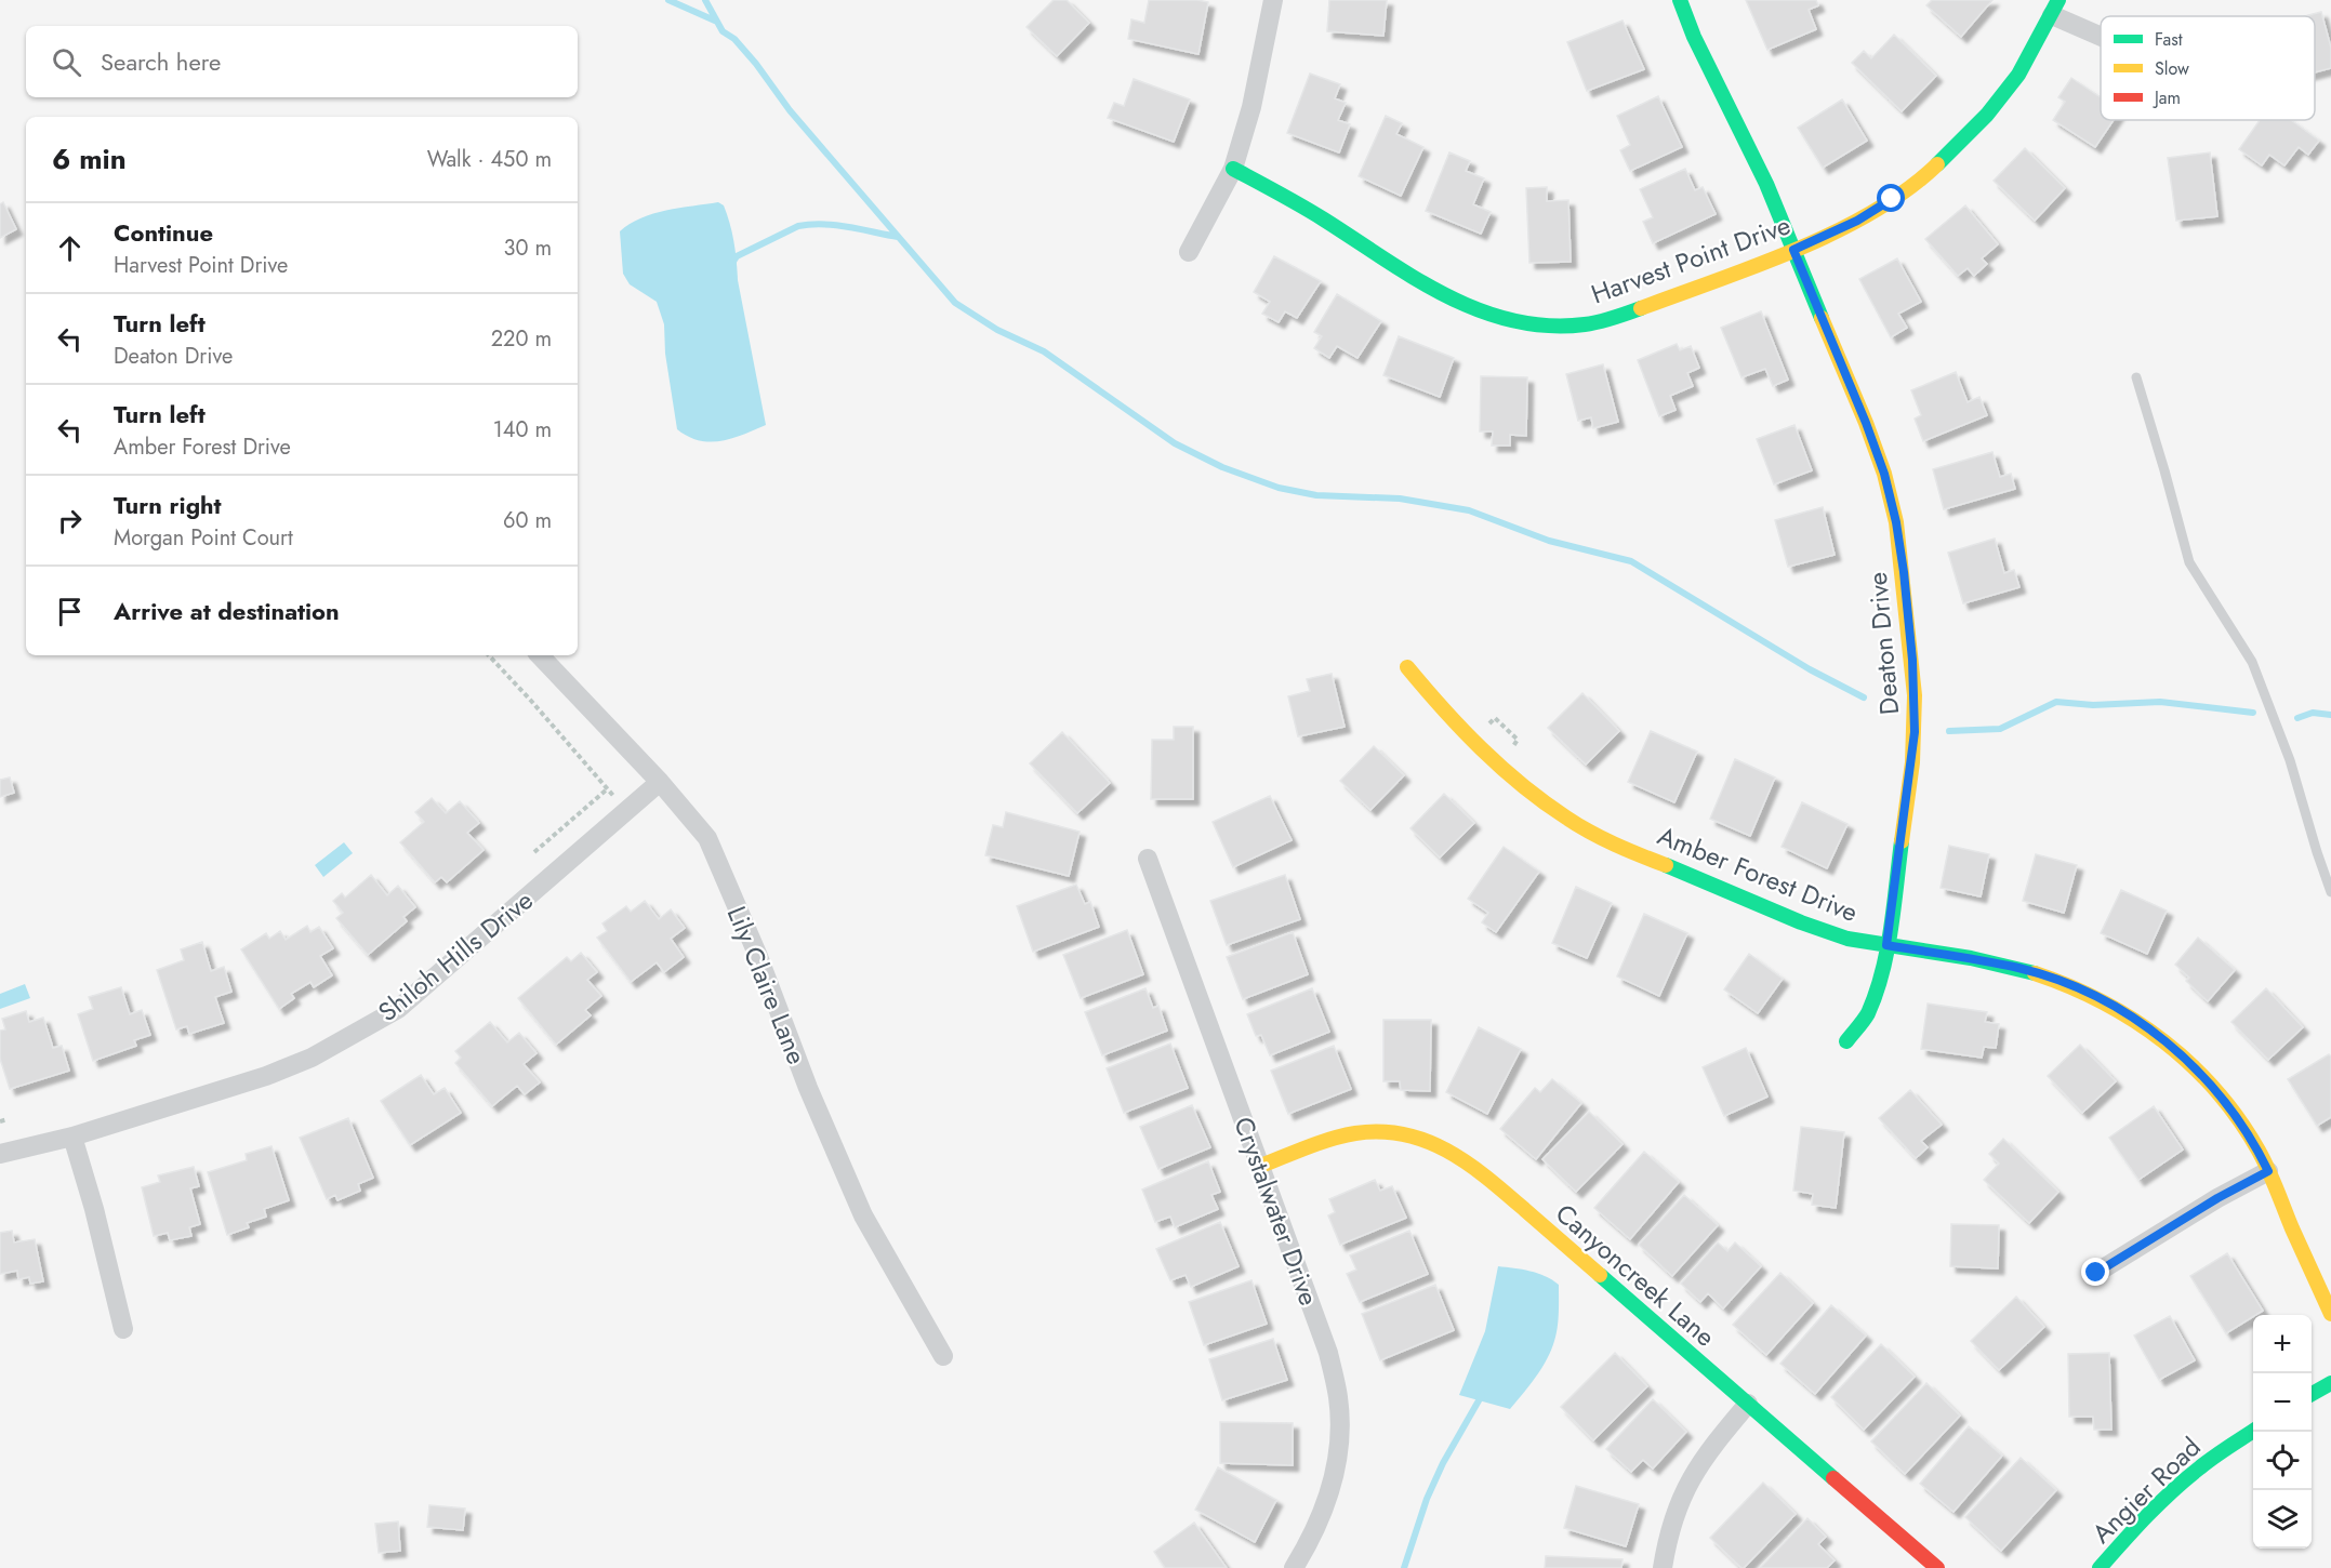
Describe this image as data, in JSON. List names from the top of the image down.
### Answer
{
  "streets": {
    "street": [
      "Harvest Point Drive",
      "Deaton Drive",
      "Amber Forest Drive",
      "Shiloh Hills Drive",
      "Lily Claire Lane",
      "Crystalwater Drive",
      "Canyoncreek Lane",
      "Angier Road"
    ]
  },
  "crossings": [
    ["Harvest Point Drive", "Deaton Drive"],
    ["Deaton Drive", "Amber Forest Drive"],
    ["Shiloh Hills Drive", "Lily Claire Lane"],
    ["Crystalwater Drive", "Canyoncreek Lane"]
  ],
  "legend": ["Fast", "Slow", "Jam"],
  "page": {
    "search": "Search here",
    "heading": ["6 min", "Walk · 450 m"],
    "list": [
      ["Continue", "Harvest Point Drive", "30 m"],
      ["Turn left", "Deaton Drive", "220 m"],
      ["Turn left", "Amber Forest Drive", "140 m"],
      ["Turn right", "Morgan Point Court", "60 m"],
      "Arrive at destination"
    ],
    "map_buttons": ["+", "−"]
  }
}
